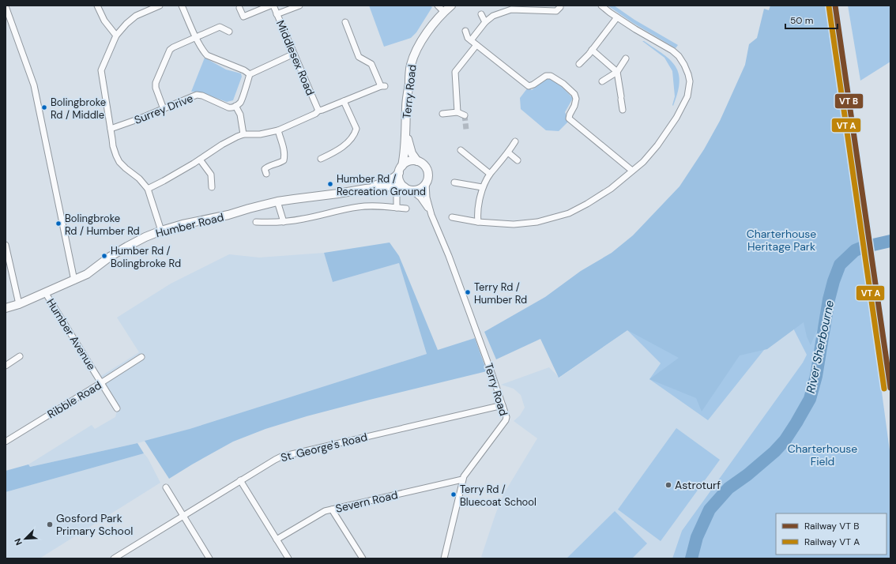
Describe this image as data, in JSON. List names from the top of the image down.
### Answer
{
  "streets": {
    "main road": ["Terry Road", "Humber Road"],
    "street": [
      "Middlesex Road",
      "Surrey Drive",
      "Humber Avenue",
      "Ribble Road",
      "St. George's Road",
      "Severn Road"
    ]
  },
  "crossings": [
    ["Terry Road", "Humber Road"],
    ["Terry Road", "St. George's Road"],
    ["Terry Road", "Severn Road"],
    ["Humber Road", "Humber Avenue"],
    ["Humber Avenue", "Ribble Road"]
  ],
  "water": ["River Sherbourne"],
  "parks": ["Charterhouse Heritage Park", "Charterhouse Field"],
  "places": [
    "Bolingbroke Rd / Middle",
    "Humber Rd / Recreation Ground",
    "Bolingbroke Rd / Humber Rd",
    "Humber Rd / Bolingbroke Rd",
    "Terry Rd / Humber Rd",
    "Astroturf",
    "Terry Rd / Bluecoat School",
    "Gosford Park Primary School"
  ],
  "legend": ["Railway VT B", "Railway VT A"],
  "scale_bar": "50 m",
  "north": "bottom left"
}
